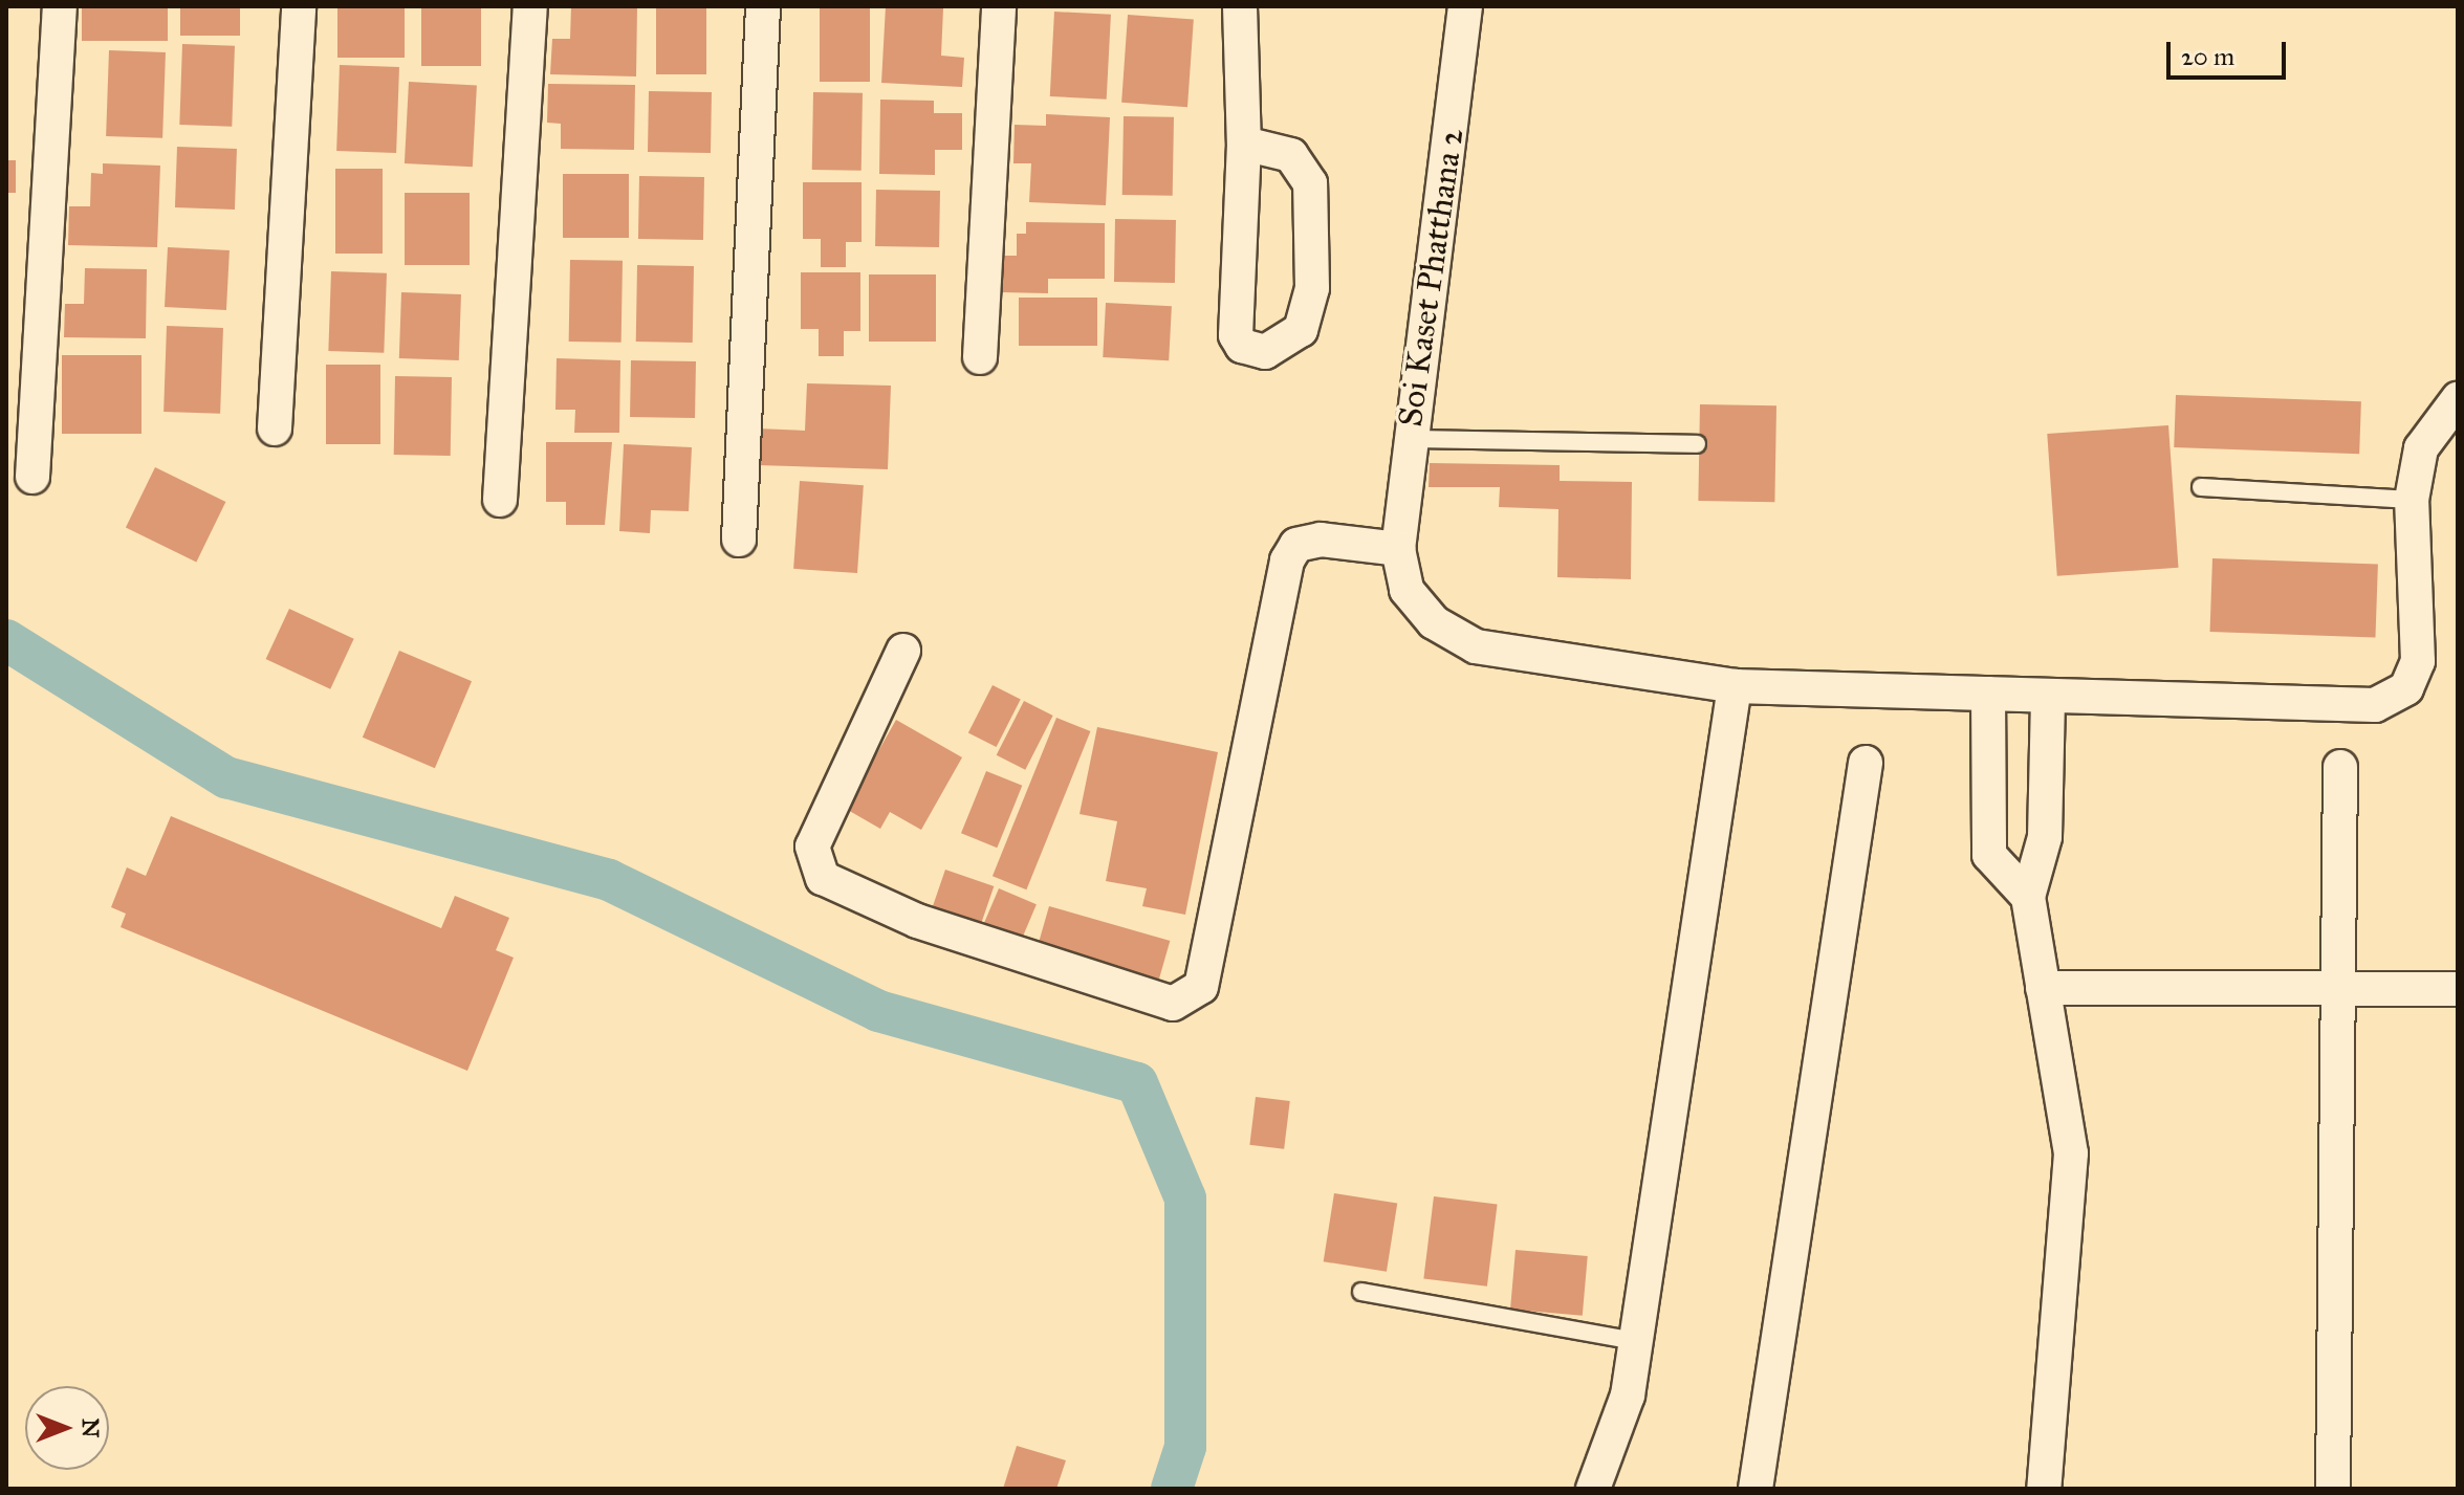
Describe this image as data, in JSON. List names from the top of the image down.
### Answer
{
  "streets": {
    "street": ["Soi Kaset Phatthana 2"]
  },
  "scale_bar": "20 m",
  "north": "right"
}
